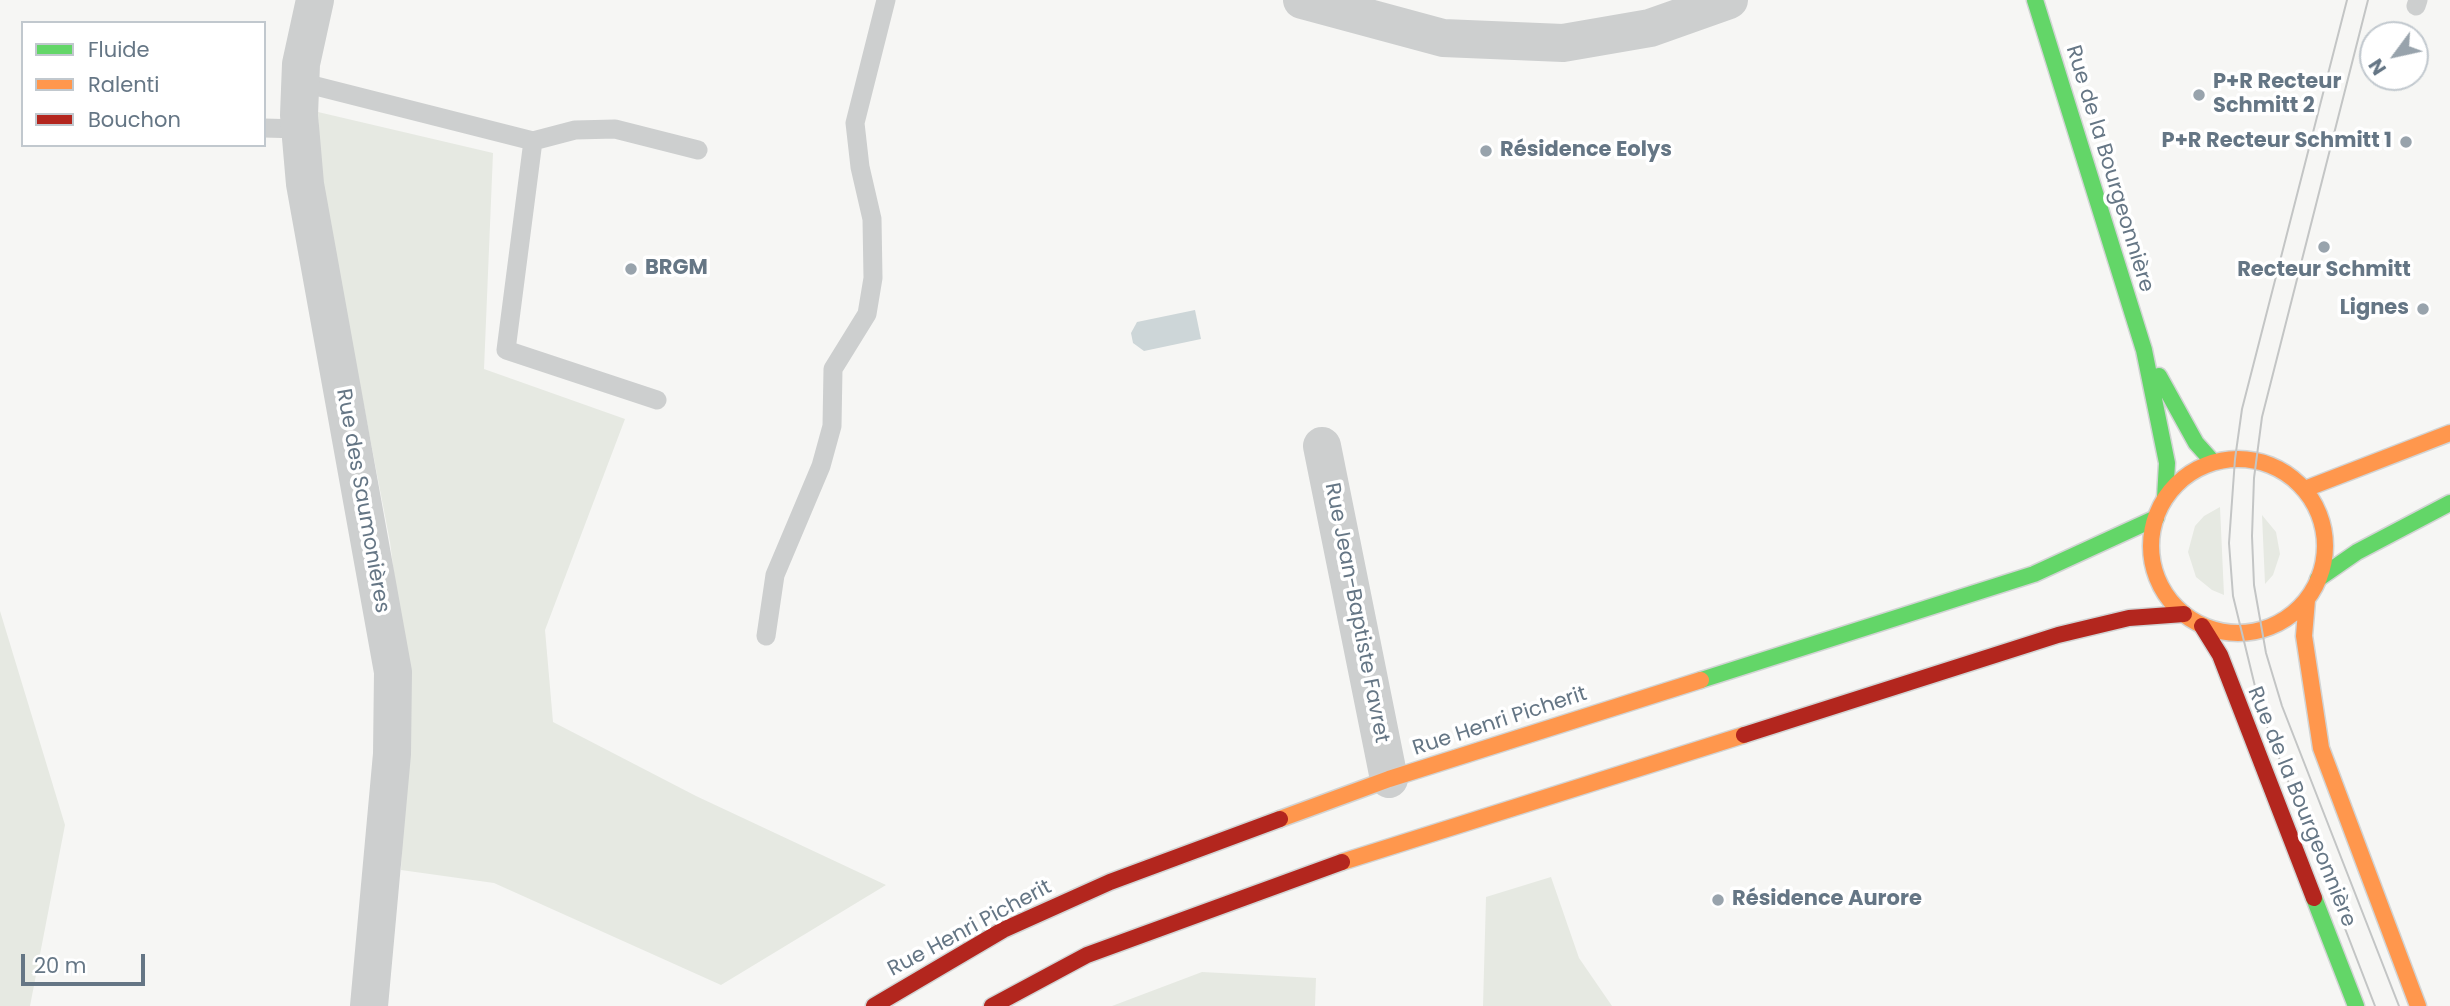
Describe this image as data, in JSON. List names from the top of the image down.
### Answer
{
  "streets": {
    "main road": ["Rue de la Bourgeonnière", "Rue Henri Picherit"],
    "street": ["Rue des Saumonières", "Rue Jean-Baptiste Favret"]
  },
  "crossings": [
    ["Rue de la Bourgeonnière", "Rue Henri Picherit"],
    ["Rue Jean-Baptiste Favret", "Rue Henri Picherit"]
  ],
  "places": [
    "P+R Recteur Schmitt 2",
    "P+R Recteur Schmitt 1",
    "Résidence Eolys",
    "Recteur Schmitt",
    "BRGM",
    "Lignes",
    "Résidence Aurore"
  ],
  "legend": ["Fluide", "Ralenti", "Bouchon"],
  "scale_bar": "20 m",
  "north": "bottom left"
}
